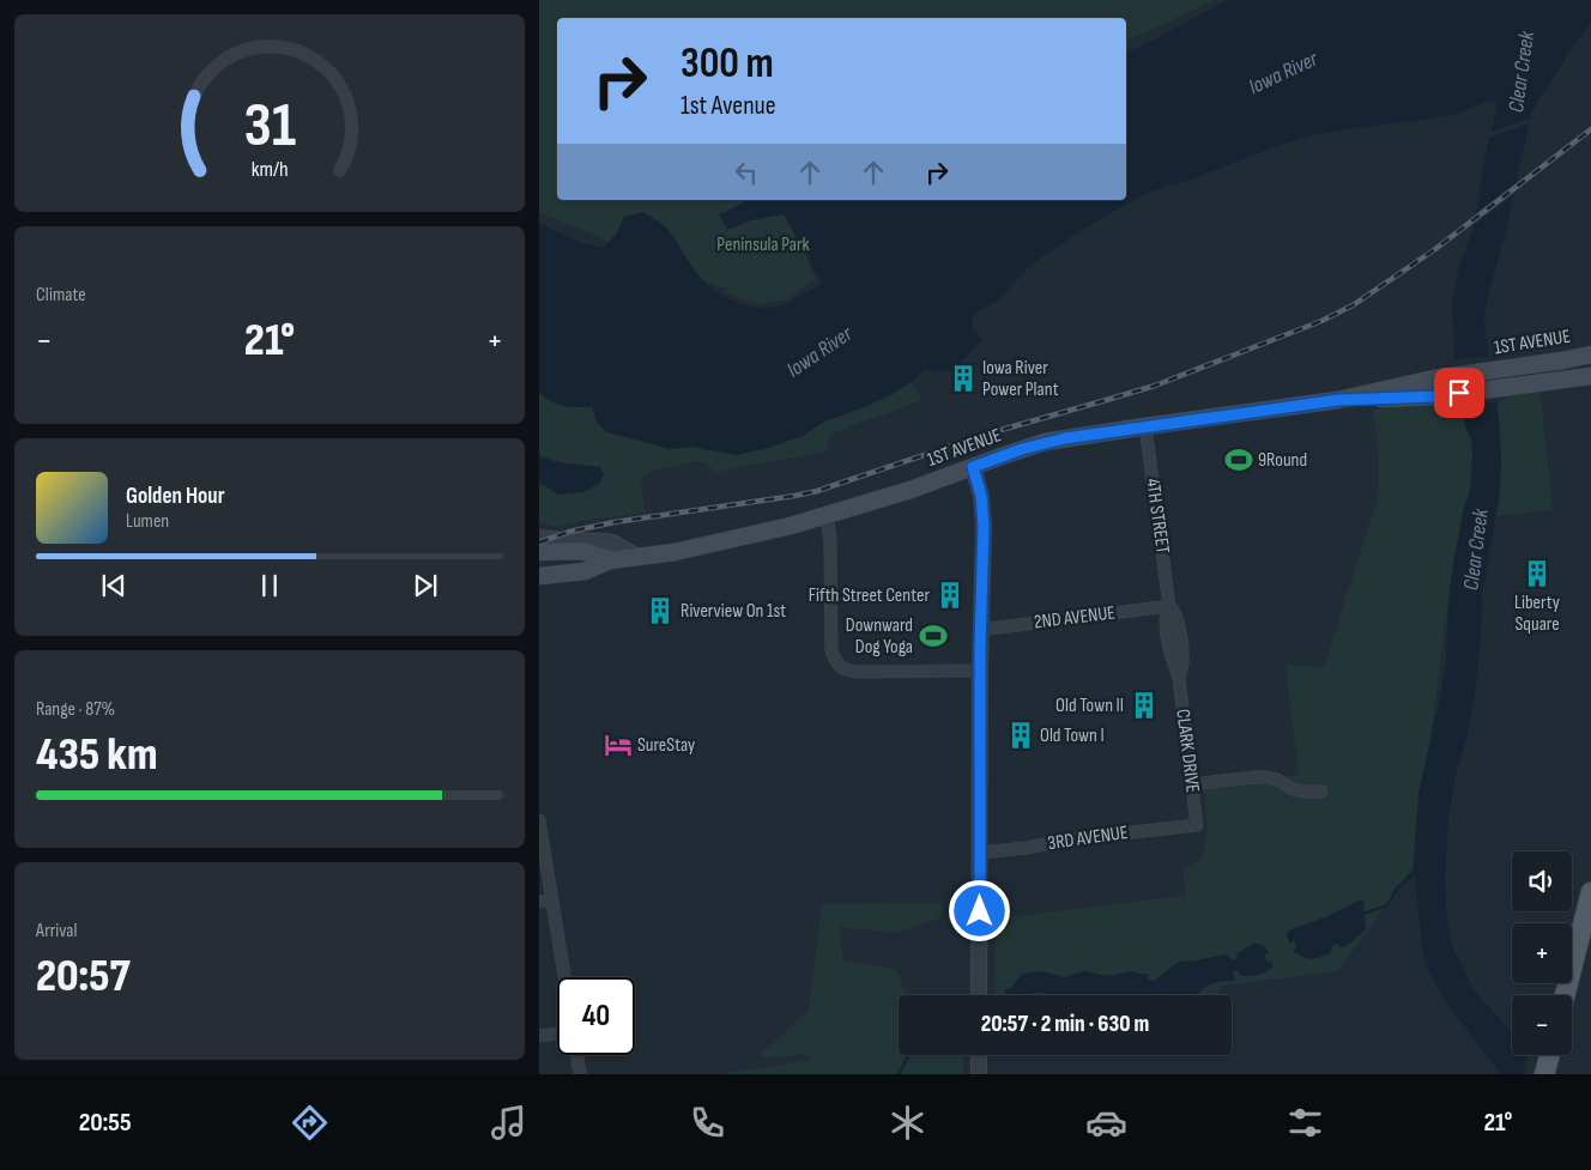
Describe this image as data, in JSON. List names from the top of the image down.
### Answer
{
  "streets": {
    "main road": ["1ST AVENUE"],
    "street": [
      "4TH STREET",
      "2ND AVENUE",
      "CLARK DRIVE",
      "3RD AVENUE"
    ]
  },
  "crossings": [
    ["1ST AVENUE", "4TH STREET"],
    ["4TH STREET", "2ND AVENUE"],
    ["4TH STREET", "CLARK DRIVE"],
    ["2ND AVENUE", "CLARK DRIVE"],
    ["CLARK DRIVE", "3RD AVENUE"]
  ],
  "water": ["Clear Creek", "Iowa River"],
  "parks": ["Peninsula Park"],
  "places": {
    "building": [
      "Iowa River Power Plant",
      "Liberty Square",
      "Fifth Street Center",
      "Riverview On 1st",
      "Old Town II",
      "Old Town I"
    ],
    "sports": ["9Round", "Downward Dog Yoga"],
    "hotel": ["SureStay"]
  },
  "page": {
    "turn": ["300 m", "1st Avenue"],
    "tile": [
      "Climate",
      ["Range · 87%", "435 km"],
      ["Arrival", "20:57"]
    ],
    "heat": ["−", "21°", "+"],
    "song": ["Golden Hour", "Lumen"],
    "map_buttons": ["+", "−"],
    "limit": "40",
    "trip": "20:57 · 2 min · 630 m",
    "tabs": ["20:55", "21°"],
    "gauge": ["31", "km/h"]
  }
}
